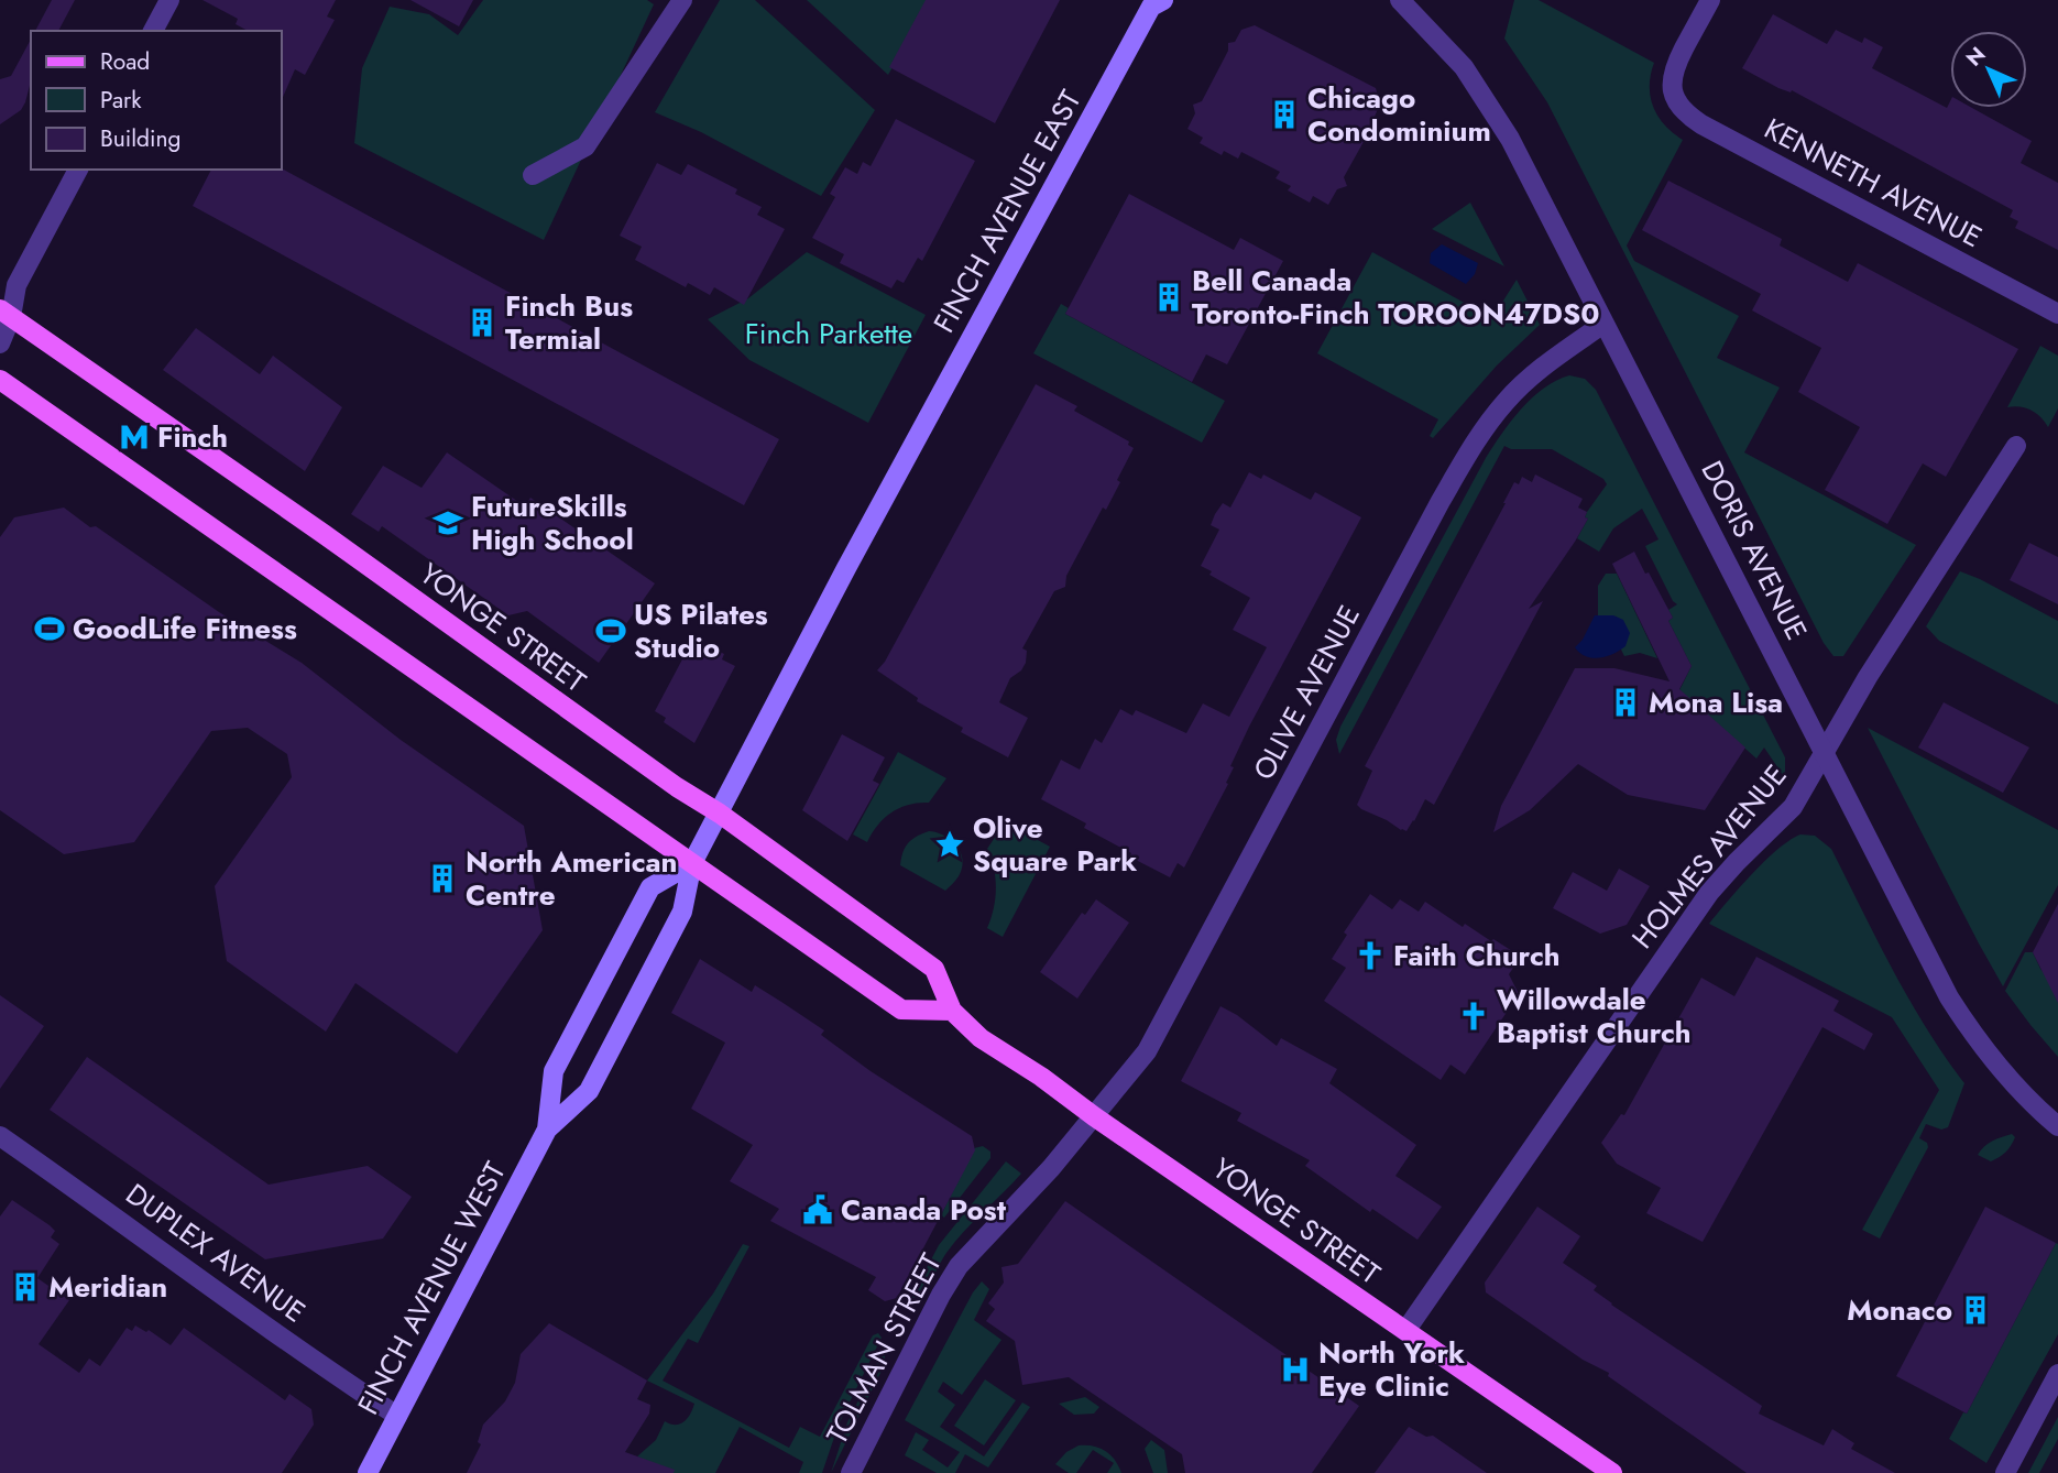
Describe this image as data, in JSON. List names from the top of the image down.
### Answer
{
  "streets": {
    "main road": ["FINCH AVENUE EAST", "YONGE STREET", "FINCH AVENUE WEST"],
    "street": [
      "KENNETH AVENUE",
      "DORIS AVENUE",
      "OLIVE AVENUE",
      "HOLMES AVENUE",
      "DUPLEX AVENUE",
      "TOLMAN STREET"
    ]
  },
  "crossings": [
    ["FINCH AVENUE EAST", "YONGE STREET"],
    ["FINCH AVENUE EAST", "FINCH AVENUE WEST"],
    ["DORIS AVENUE", "OLIVE AVENUE"],
    ["DORIS AVENUE", "HOLMES AVENUE"],
    ["YONGE STREET", "OLIVE AVENUE"],
    ["YONGE STREET", "HOLMES AVENUE"],
    ["YONGE STREET", "TOLMAN STREET"],
    ["OLIVE AVENUE", "TOLMAN STREET"],
    ["DUPLEX AVENUE", "FINCH AVENUE WEST"]
  ],
  "parks": ["Finch Parkette"],
  "places": {
    "building": [
      "Chicago Condominium",
      "Bell Canada Toronto-Finch TOROON47DS0",
      "Finch Bus Termial",
      "Mona Lisa",
      "North American Centre",
      "Meridian",
      "Monaco"
    ],
    "metro station": ["Finch"],
    "school or university": ["FutureSkills High School"],
    "sports": ["GoodLife Fitness", "US Pilates Studio"],
    "place": ["Olive Square Park"],
    "church": ["Faith Church", "Willowdale Baptist Church"],
    "public building": ["Canada Post"],
    "hospital": ["North York Eye Clinic"]
  },
  "legend": ["Road", "Park", "Building"],
  "north": "top left"
}
